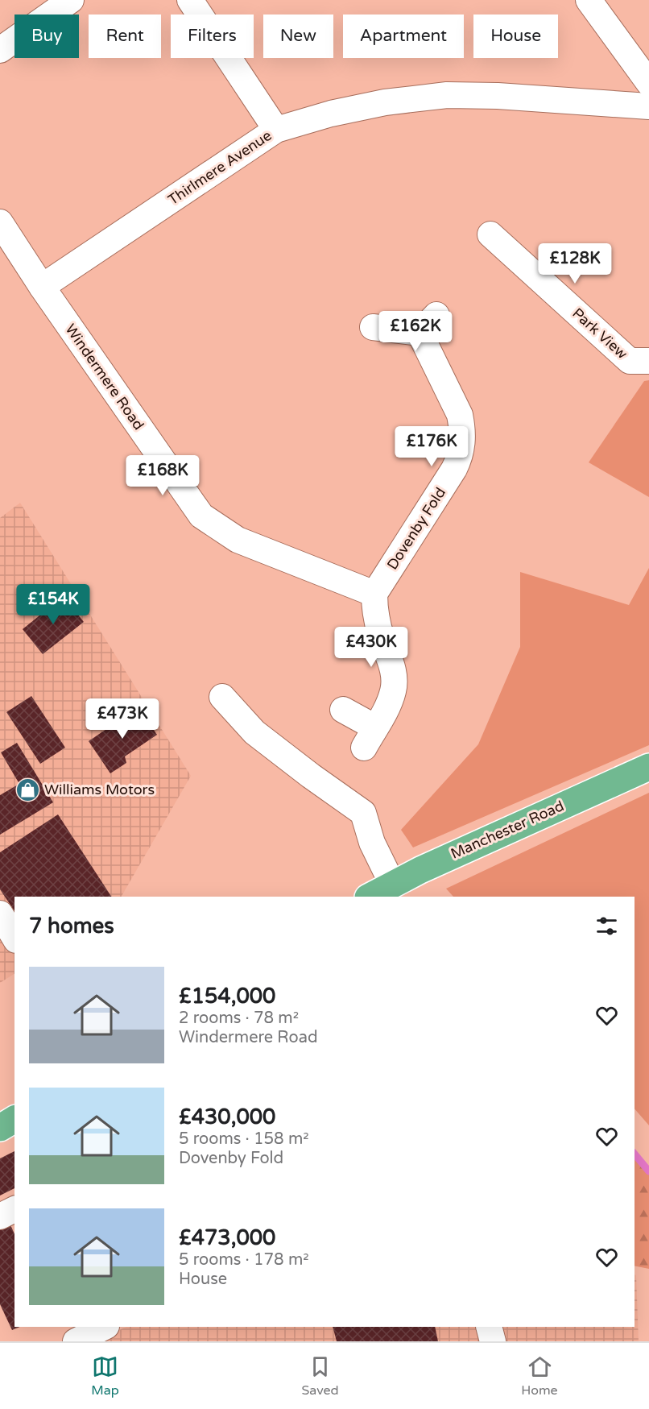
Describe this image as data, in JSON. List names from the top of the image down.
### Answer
{
  "streets": {
    "highway": ["Manchester Road"],
    "street": [
      "Thirlmere Avenue",
      "Park View",
      "Windermere Road",
      "Dovenby Fold"
    ]
  },
  "crossings": [
    ["Thirlmere Avenue", "Windermere Road"],
    ["Windermere Road", "Dovenby Fold"]
  ],
  "places": {
    "shop": ["Williams Motors"]
  },
  "page": {
    "chip": [
      "Buy",
      "Rent",
      "Filters",
      "New",
      "Apartment",
      "House"
    ],
    "price": [
      "£128K",
      "£162K",
      "£176K",
      "£168K",
      "£154K",
      "£430K",
      "£473K"
    ],
    "heading": "7 homes",
    "list": [
      {
        "name": "£154,000",
        "note": "2 rooms · 78 m² · Windermere Road"
      },
      {
        "name": "£430,000",
        "note": "5 rooms · 158 m² · Dovenby Fold"
      },
      {
        "name": "£473,000",
        "note": "5 rooms · 178 m² · House"
      }
    ],
    "tabs": ["Map", "Saved", "Home"]
  }
}
